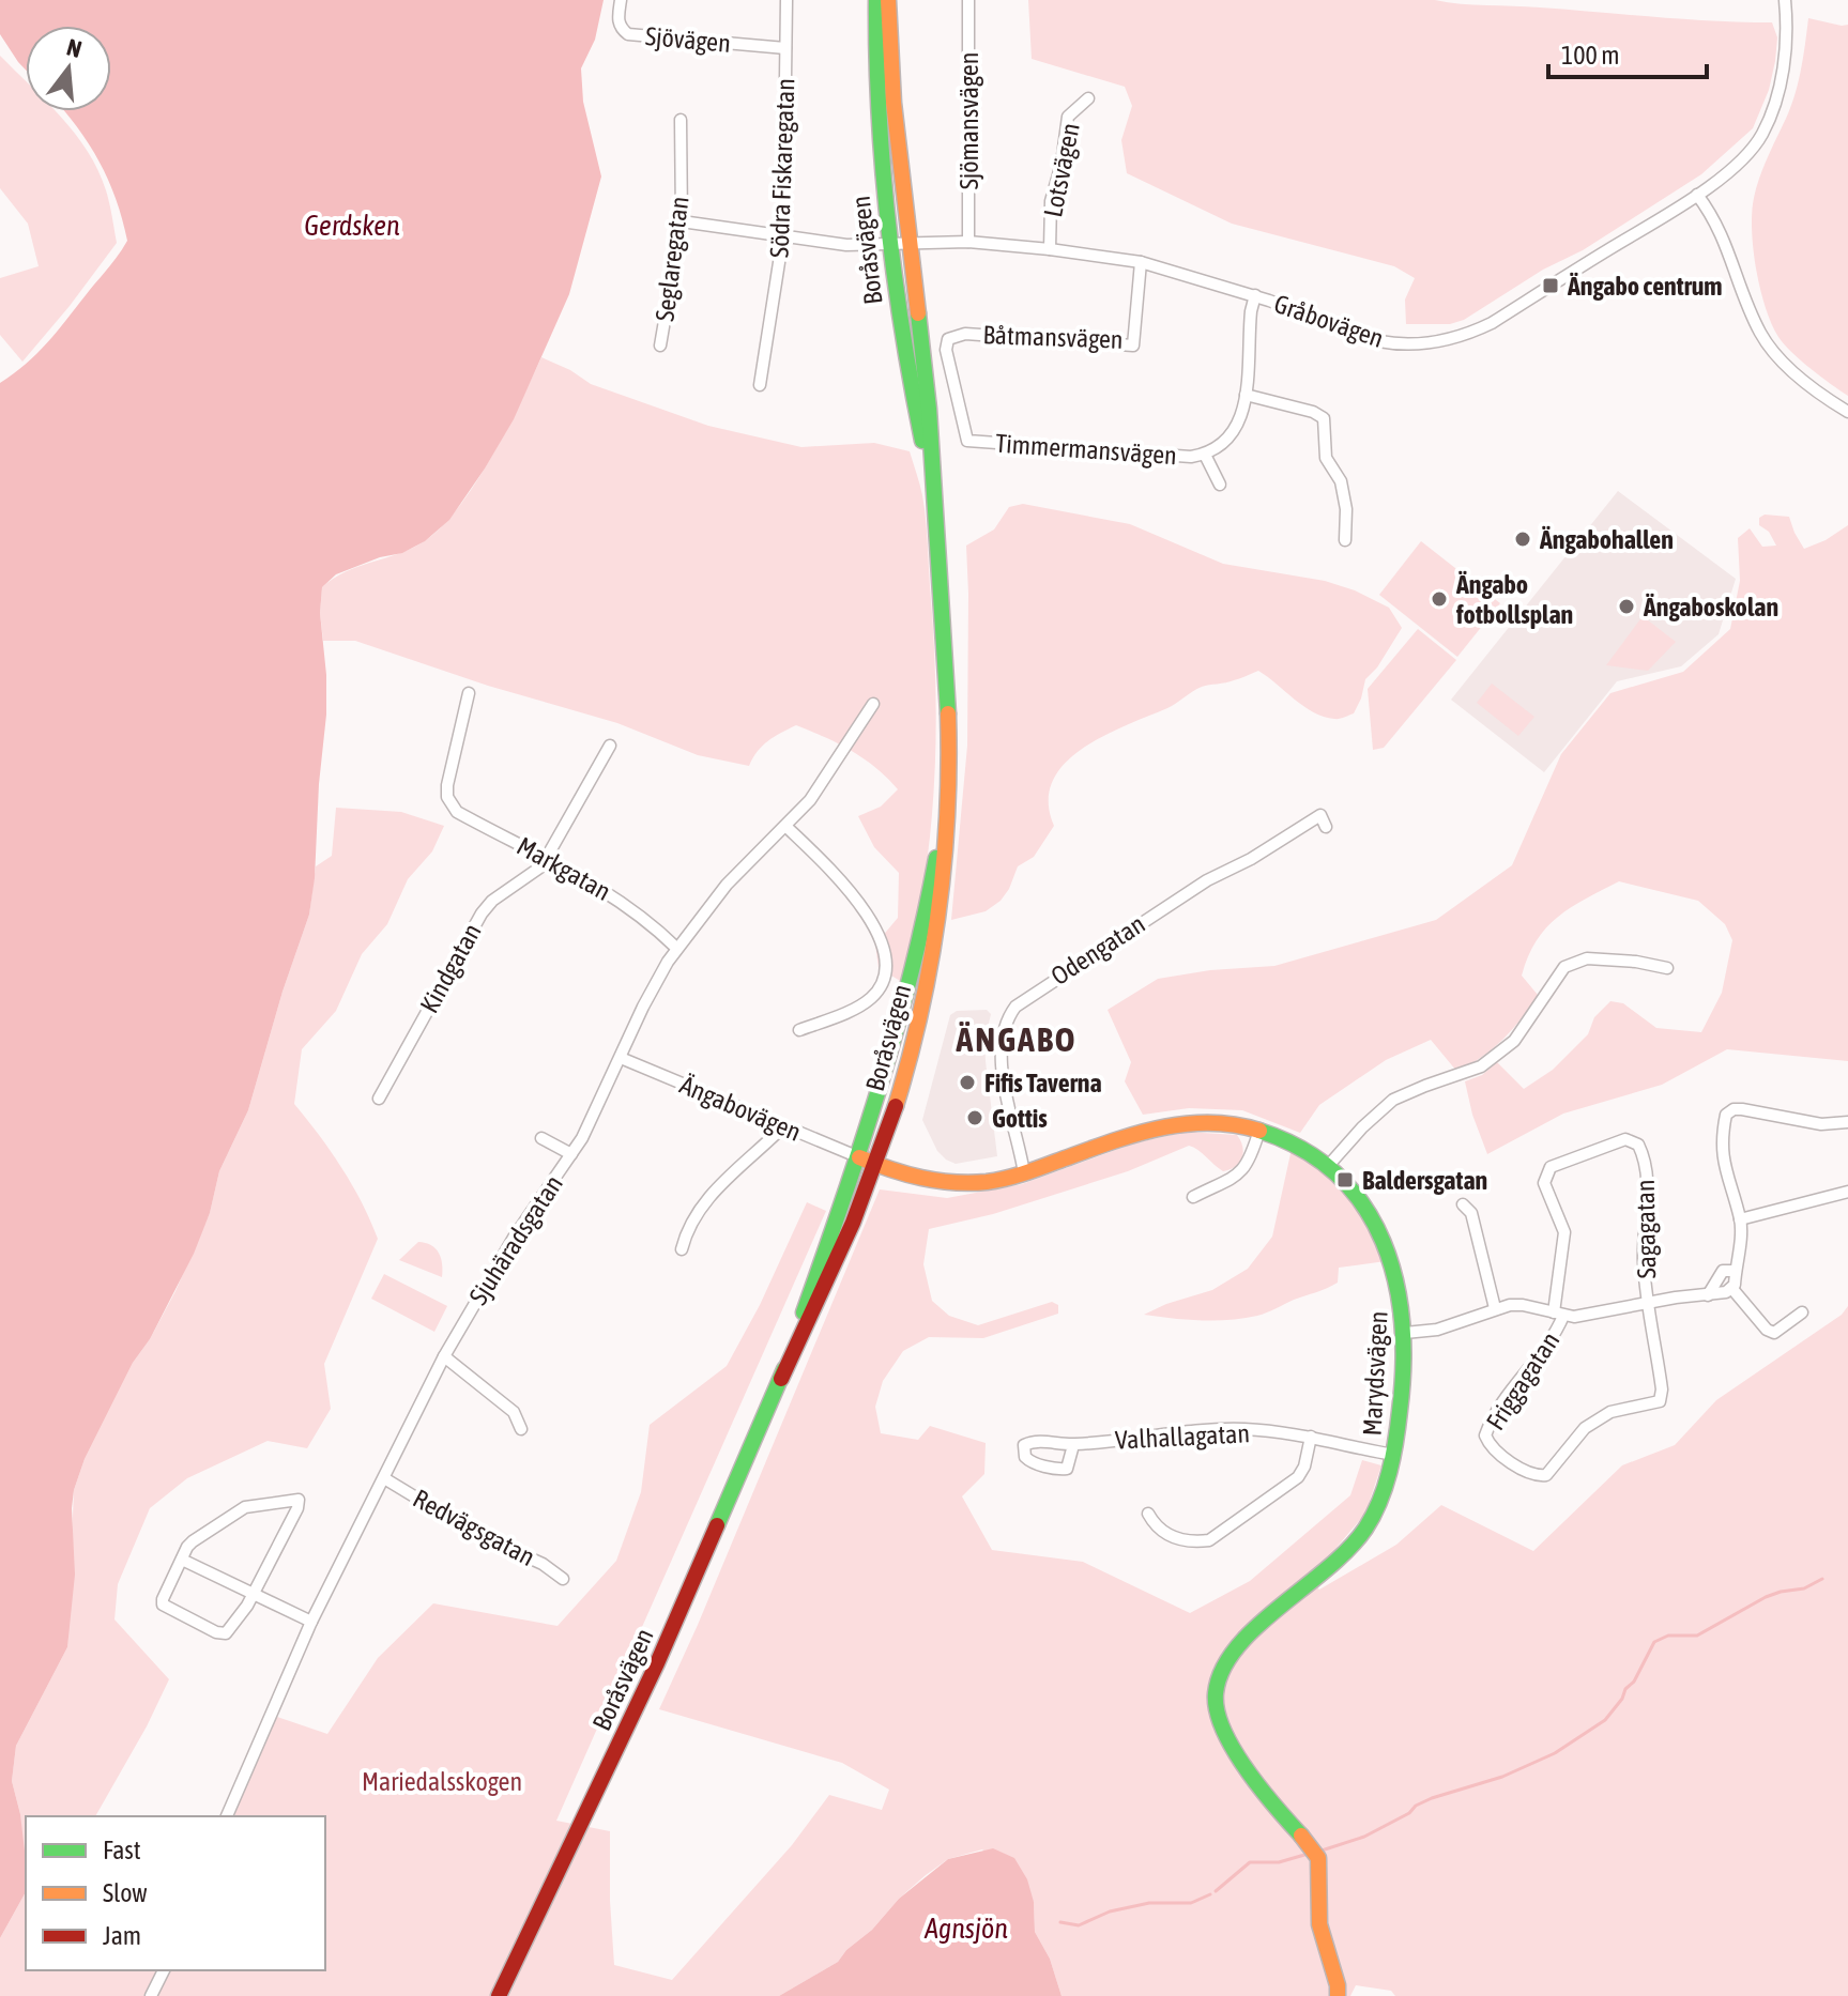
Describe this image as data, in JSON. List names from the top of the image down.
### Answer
{
  "streets": {
    "main road": ["Boråsvägen", "Marydsvägen"],
    "street": [
      "Sjövägen",
      "Sjömansvägen",
      "Södra Fiskaregatan",
      "Lotsvägen",
      "Seglaregatan",
      "Gråbovägen",
      "Båtmansvägen",
      "Timmermansvägen",
      "Markgatan",
      "Odengatan",
      "Kindgatan",
      "Ängabovägen",
      "Sagagatan",
      "Sjuhäradsgatan",
      "Friggagatan",
      "Valhallagatan",
      "Redvägsgatan"
    ]
  },
  "crossings": [
    ["Sjövägen", "Södra Fiskaregatan"],
    ["Sjömansvägen", "Gråbovägen"],
    ["Södra Fiskaregatan", "Gråbovägen"],
    ["Lotsvägen", "Gråbovägen"],
    ["Boråsvägen", "Gråbovägen"],
    ["Boråsvägen", "Ängabovägen"],
    ["Boråsvägen", "Marydsvägen"],
    ["Seglaregatan", "Gråbovägen"],
    ["Gråbovägen", "Båtmansvägen"],
    ["Gråbovägen", "Timmermansvägen"],
    ["Båtmansvägen", "Timmermansvägen"],
    ["Markgatan", "Kindgatan"],
    ["Markgatan", "Sjuhäradsgatan"],
    ["Odengatan", "Marydsvägen"],
    ["Ängabovägen", "Sjuhäradsgatan"],
    ["Ängabovägen", "Marydsvägen"],
    ["Sagagatan", "Friggagatan"],
    ["Sjuhäradsgatan", "Redvägsgatan"],
    ["Marydsvägen", "Valhallagatan"]
  ],
  "districts": ["ÄNGABO"],
  "water": ["Gerdsken", "Agnsjön"],
  "parks": ["Mariedalsskogen"],
  "places": {
    "transit": ["Ängabo centrum", "Baldersgatan"],
    "other": [
      "Ängabohallen",
      "Ängabo fotbollsplan",
      "Ängaboskolan",
      "Fifis Taverna",
      "Gottis"
    ]
  },
  "legend": ["Fast", "Slow", "Jam"],
  "scale_bar": "100 m",
  "north": "top"
}
